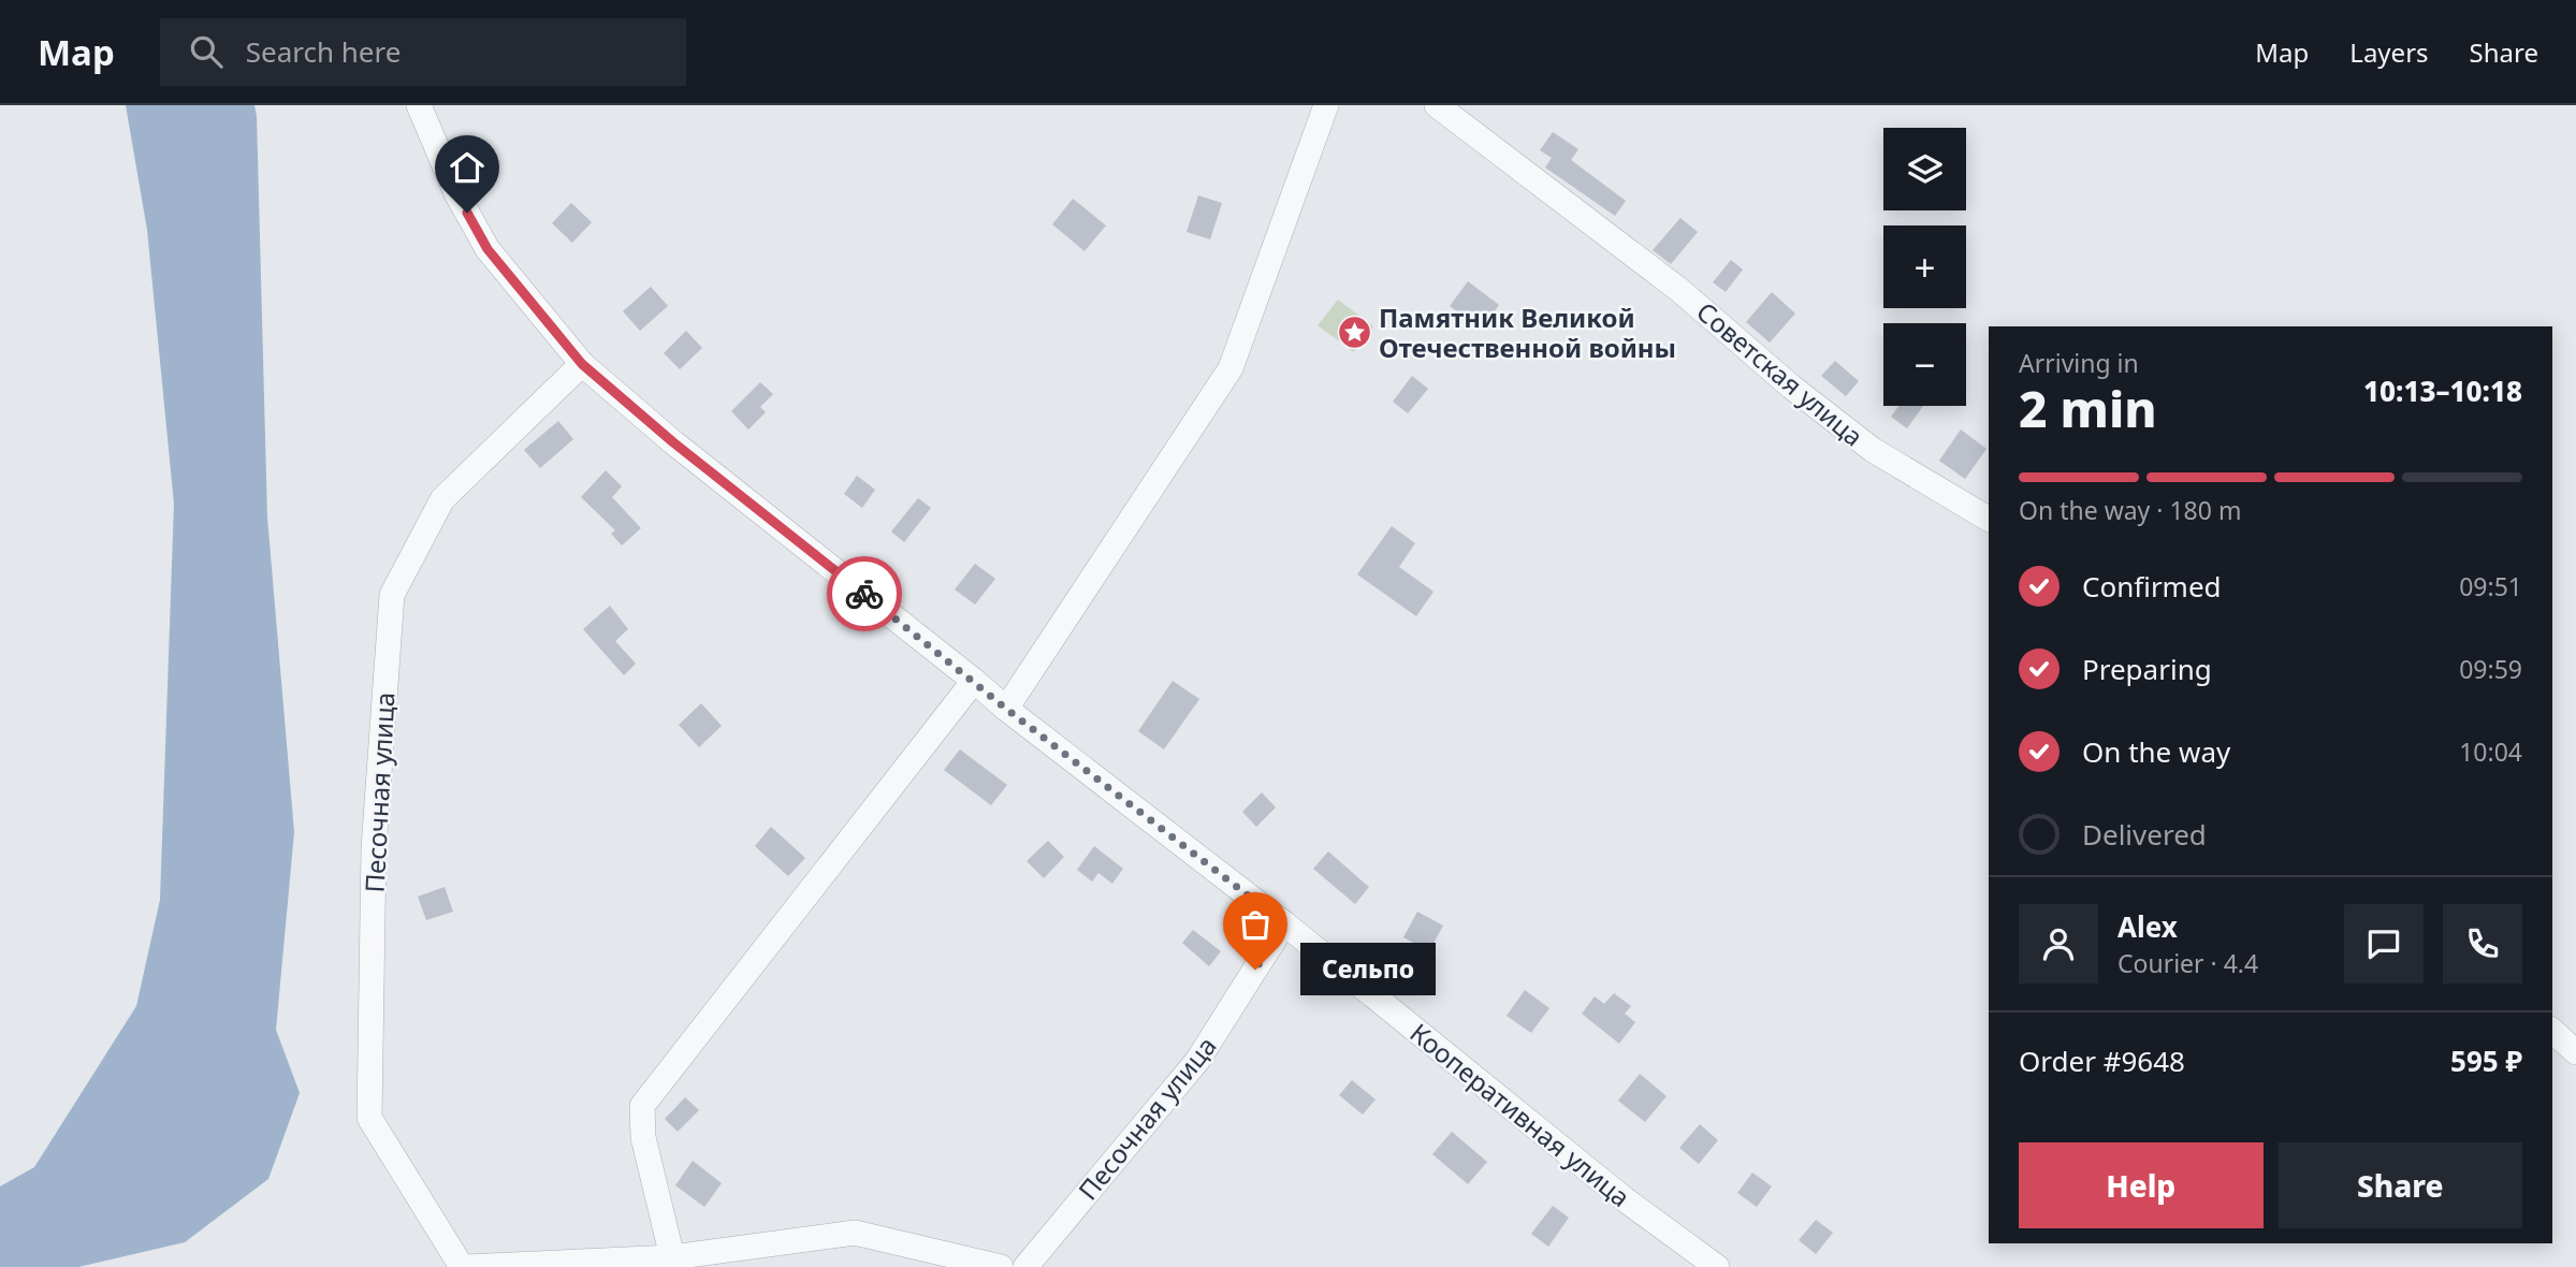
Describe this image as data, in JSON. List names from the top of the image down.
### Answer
{
  "streets": {
    "street": ["Советская улица", "Песочная улица", "Кооперативная улица"]
  },
  "crossings": [
    ["Песочная улица", "Кооперативная улица"]
  ],
  "places": {
    "place": ["Памятник Великой Отечественной войны"],
    "other": ["Сельпо"]
  },
  "page": {
    "header": "Map",
    "search": "Search here",
    "nav": ["Map", "Layers", "Share"],
    "map_buttons": ["+", "−"],
    "heading": ["2 min", "Arriving in", "10:13–10:18"],
    "panel": [
      "Alex",
      "Courier · 4.4",
      "Order #9648",
      "595 ₽"
    ],
    "bar": "On the way · 180 m",
    "list": [
      ["Confirmed", "09:51"],
      ["Preparing", "09:59"],
      ["On the way", "10:04"],
      "Delivered"
    ],
    "bubble": "Сельпо",
    "buttons": ["Help", "Share"]
  }
}
